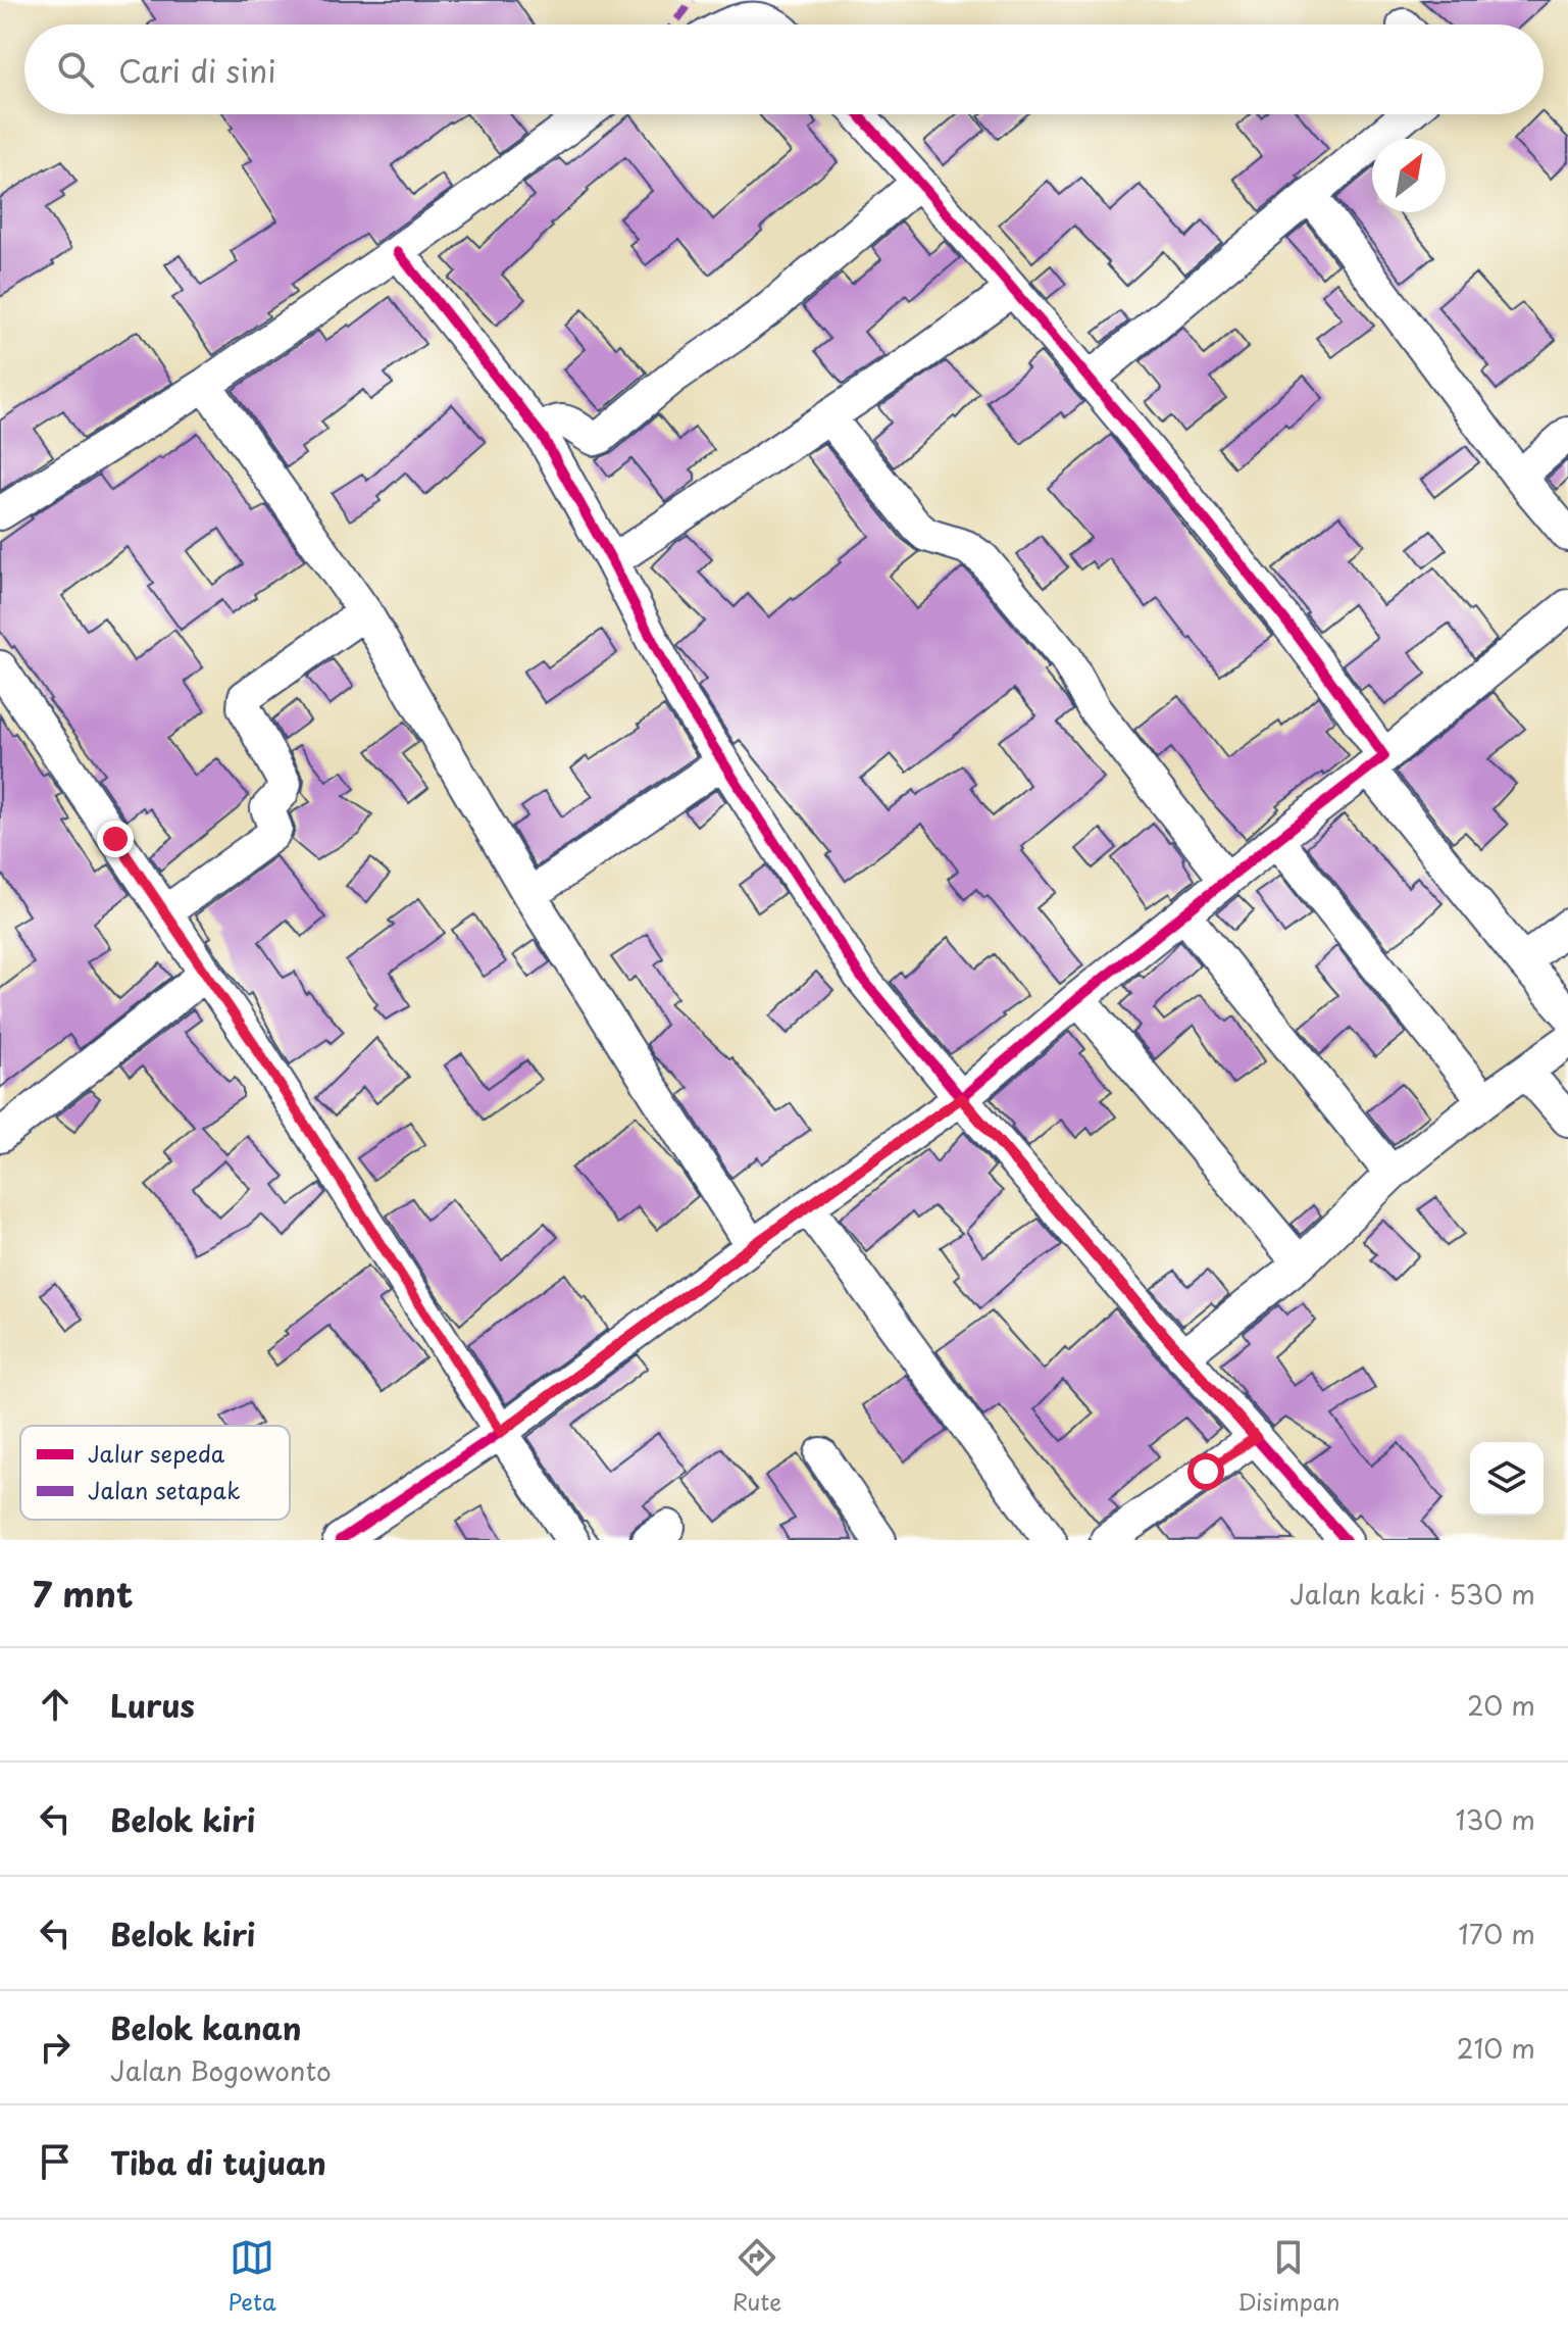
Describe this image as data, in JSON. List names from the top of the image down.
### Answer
{
  "legend": ["Jalur sepeda", "Jalan setapak"],
  "north": "top right",
  "page": {
    "search": "Cari di sini",
    "heading": ["7 mnt", "Jalan kaki · 530 m"],
    "list": [
      ["Lurus", "20 m"],
      ["Belok kiri", "130 m"],
      ["Belok kiri", "170 m"],
      ["Belok kanan", "Jalan Bogowonto", "210 m"],
      "Tiba di tujuan"
    ],
    "nav": ["Peta", "Rute", "Disimpan"]
  }
}
